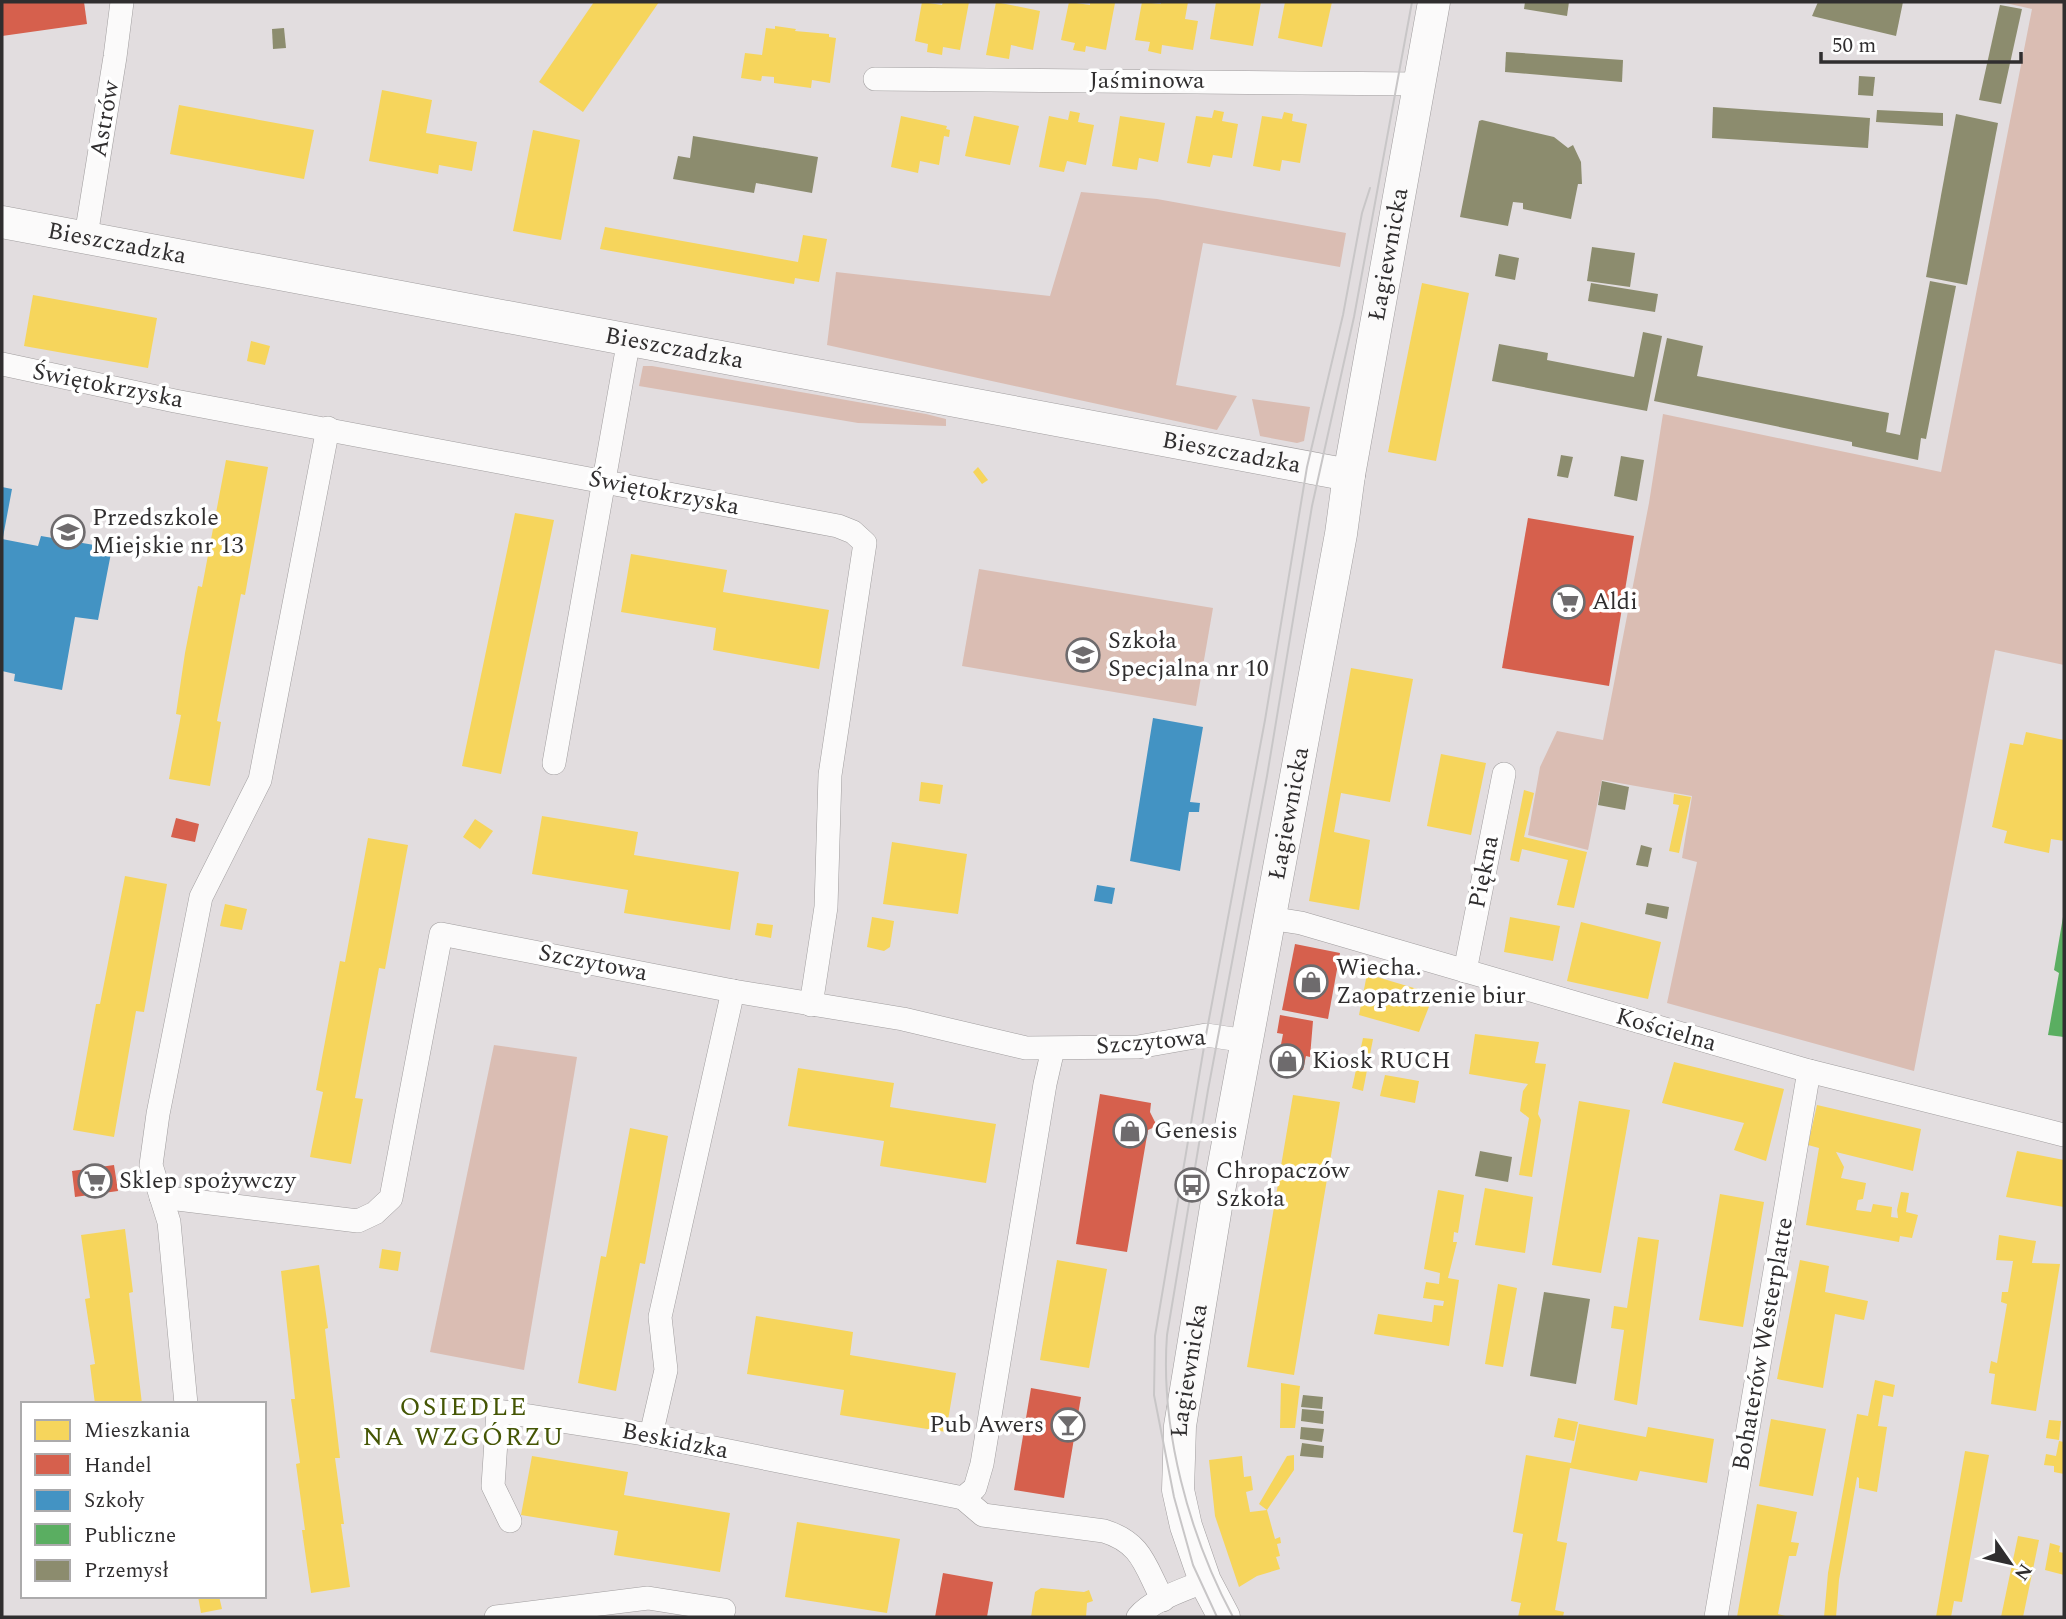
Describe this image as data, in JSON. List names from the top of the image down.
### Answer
{
  "streets": {
    "street": [
      "Jaśminowa",
      "Astrów",
      "Bieszczadzka",
      "Łagiewnicka",
      "Świętokrzyska",
      "Piękna",
      "Szczytowa",
      "Kościelna",
      "Bohaterów Westerplatte",
      "Beskidzka"
    ]
  },
  "crossings": [
    ["Jaśminowa", "Łagiewnicka"],
    ["Astrów", "Bieszczadzka"],
    ["Bieszczadzka", "Łagiewnicka"],
    ["Łagiewnicka", "Szczytowa"],
    ["Łagiewnicka", "Kościelna"],
    ["Świętokrzyska", "Szczytowa"],
    ["Piękna", "Kościelna"],
    ["Kościelna", "Bohaterów Westerplatte"]
  ],
  "districts": ["OSIEDLE NA WZGÓRZU"],
  "places": {
    "school or university": ["Przedszkole Miejskie nr 13", "Szkoła Specjalna nr 10"],
    "supermarket": ["Aldi", "Sklep spożywczy"],
    "shop": ["Wiecha. Zaopatrzenie biur", "Kiosk RUCH", "Genesis"],
    "bus stop": ["Chropaczów Szkoła"],
    "bar": ["Pub Awers"]
  },
  "legend": [
    "Mieszkania",
    "Handel",
    "Szkoły",
    "Publiczne",
    "Przemysł"
  ],
  "scale_bar": "50 m",
  "north": "bottom right"
}
